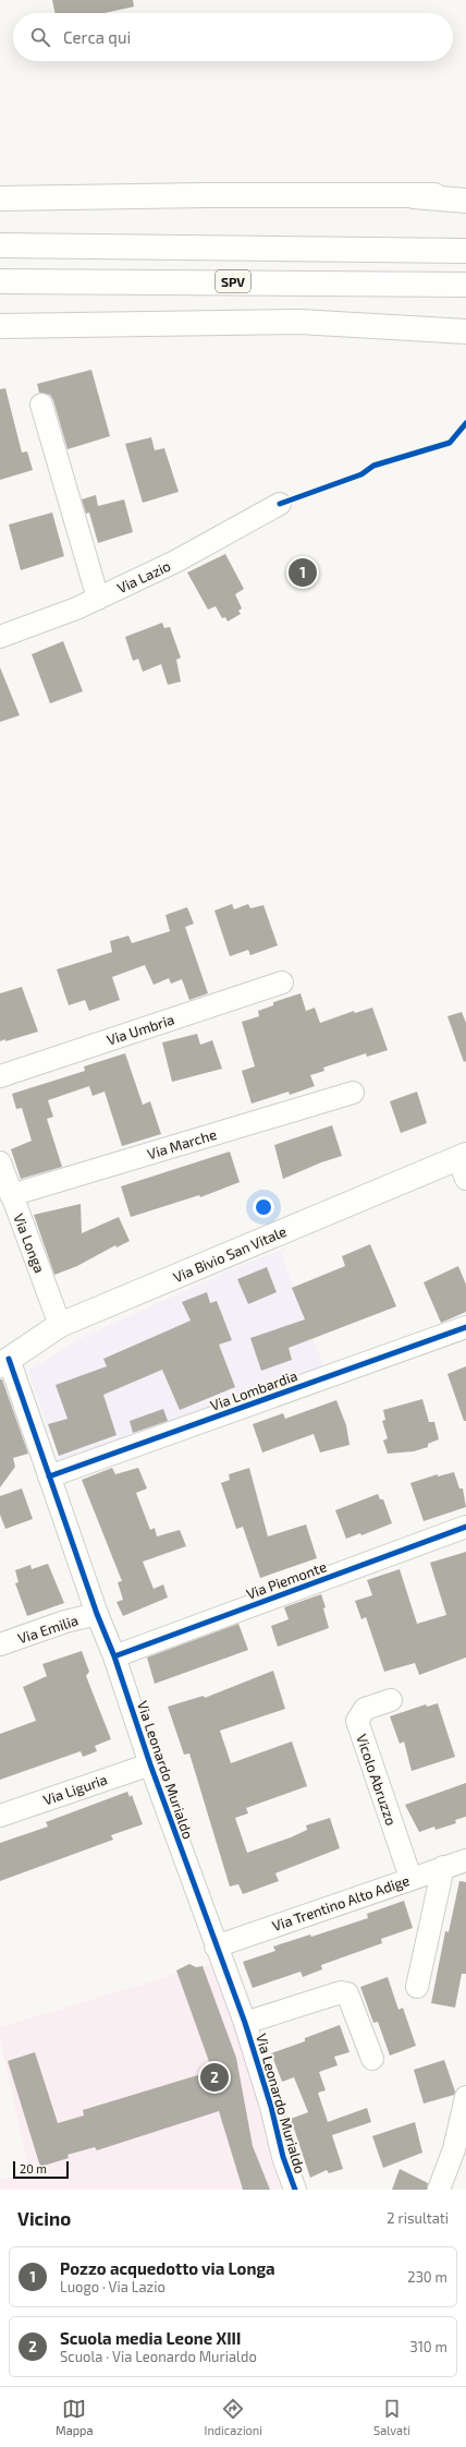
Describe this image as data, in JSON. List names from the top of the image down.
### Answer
{
  "streets": {
    "main road": ["SPV", "Via Bivio San Vitale"],
    "street": [
      "Via Lazio",
      "Via Umbria",
      "Via Marche",
      "Via Longa",
      "Via Lombardia",
      "Via Piemonte",
      "Via Emilia",
      "Via Leonardo Murialdo",
      "Vicolo Abruzzo",
      "Via Liguria",
      "Via Trentino Alto Adige"
    ]
  },
  "crossings": [
    ["Via Marche", "Via Longa"],
    ["Via Longa", "Via Bivio San Vitale"],
    ["Via Bivio San Vitale", "Via Leonardo Murialdo"],
    ["Via Lombardia", "Via Leonardo Murialdo"],
    ["Via Piemonte", "Via Leonardo Murialdo"],
    ["Via Emilia", "Via Leonardo Murialdo"],
    ["Via Leonardo Murialdo", "Via Liguria"],
    ["Via Leonardo Murialdo", "Via Trentino Alto Adige"],
    ["Vicolo Abruzzo", "Via Trentino Alto Adige"]
  ],
  "scale_bar": "20 m",
  "page": {
    "search": "Cerca qui",
    "pins": ["1", "2"],
    "scale": "20 m",
    "heading": ["Vicino", "2 risultati"],
    "list": [
      {
        "mark": "1",
        "name": "Pozzo acquedotto via Longa",
        "note": "Luogo · Via Lazio",
        "value": "230 m"
      },
      {
        "mark": "2",
        "name": "Scuola media Leone XIII",
        "note": "Scuola · Via Leonardo Murialdo",
        "value": "310 m"
      }
    ],
    "nav": ["Mappa", "Indicazioni", "Salvati"]
  }
}
